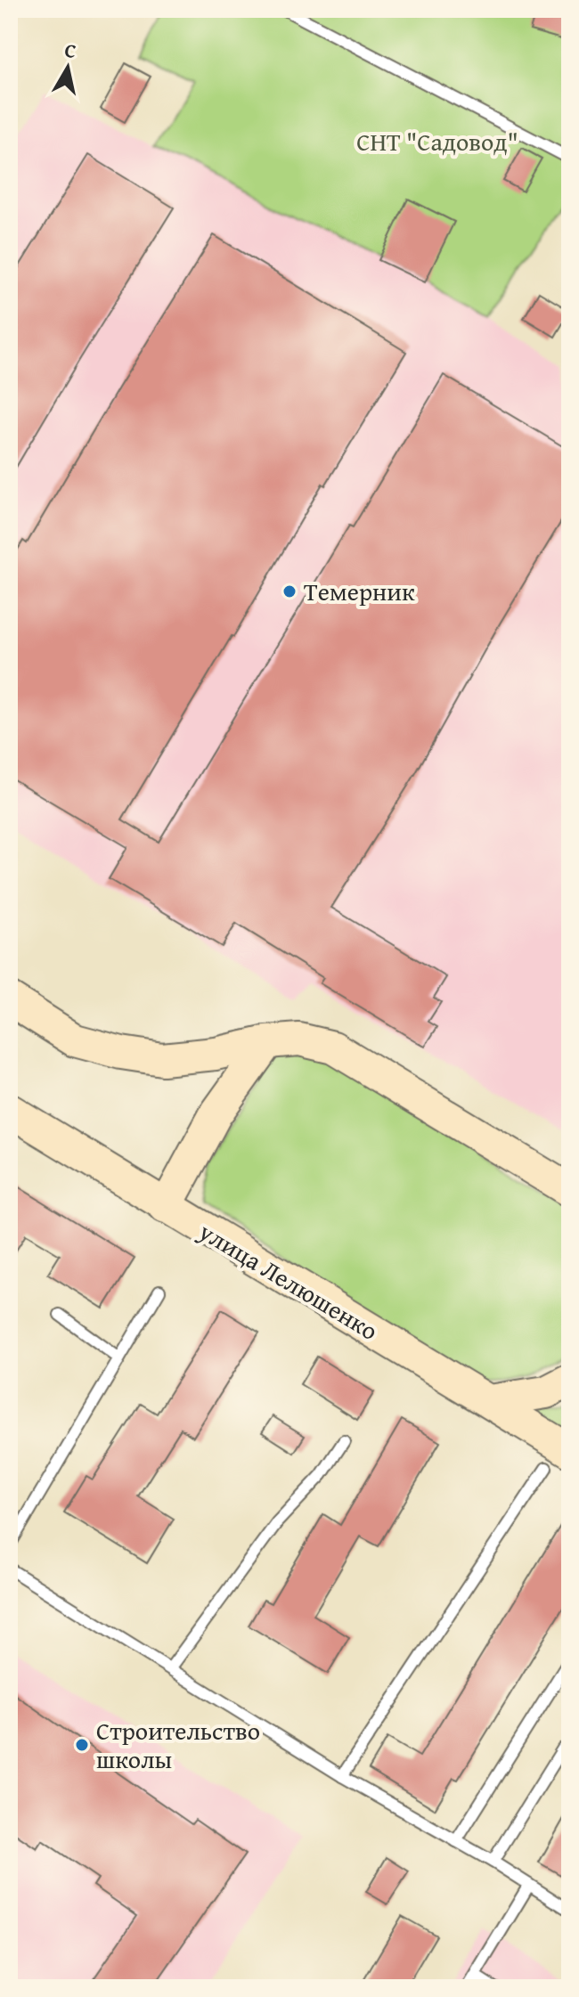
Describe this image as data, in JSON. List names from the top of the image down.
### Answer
{
  "streets": {
    "street": ["улица Лелюшенко"]
  },
  "parks": ["СНТ \"Садовод\""],
  "places": ["Темерник", "Строительство школы"],
  "north": "top"
}
